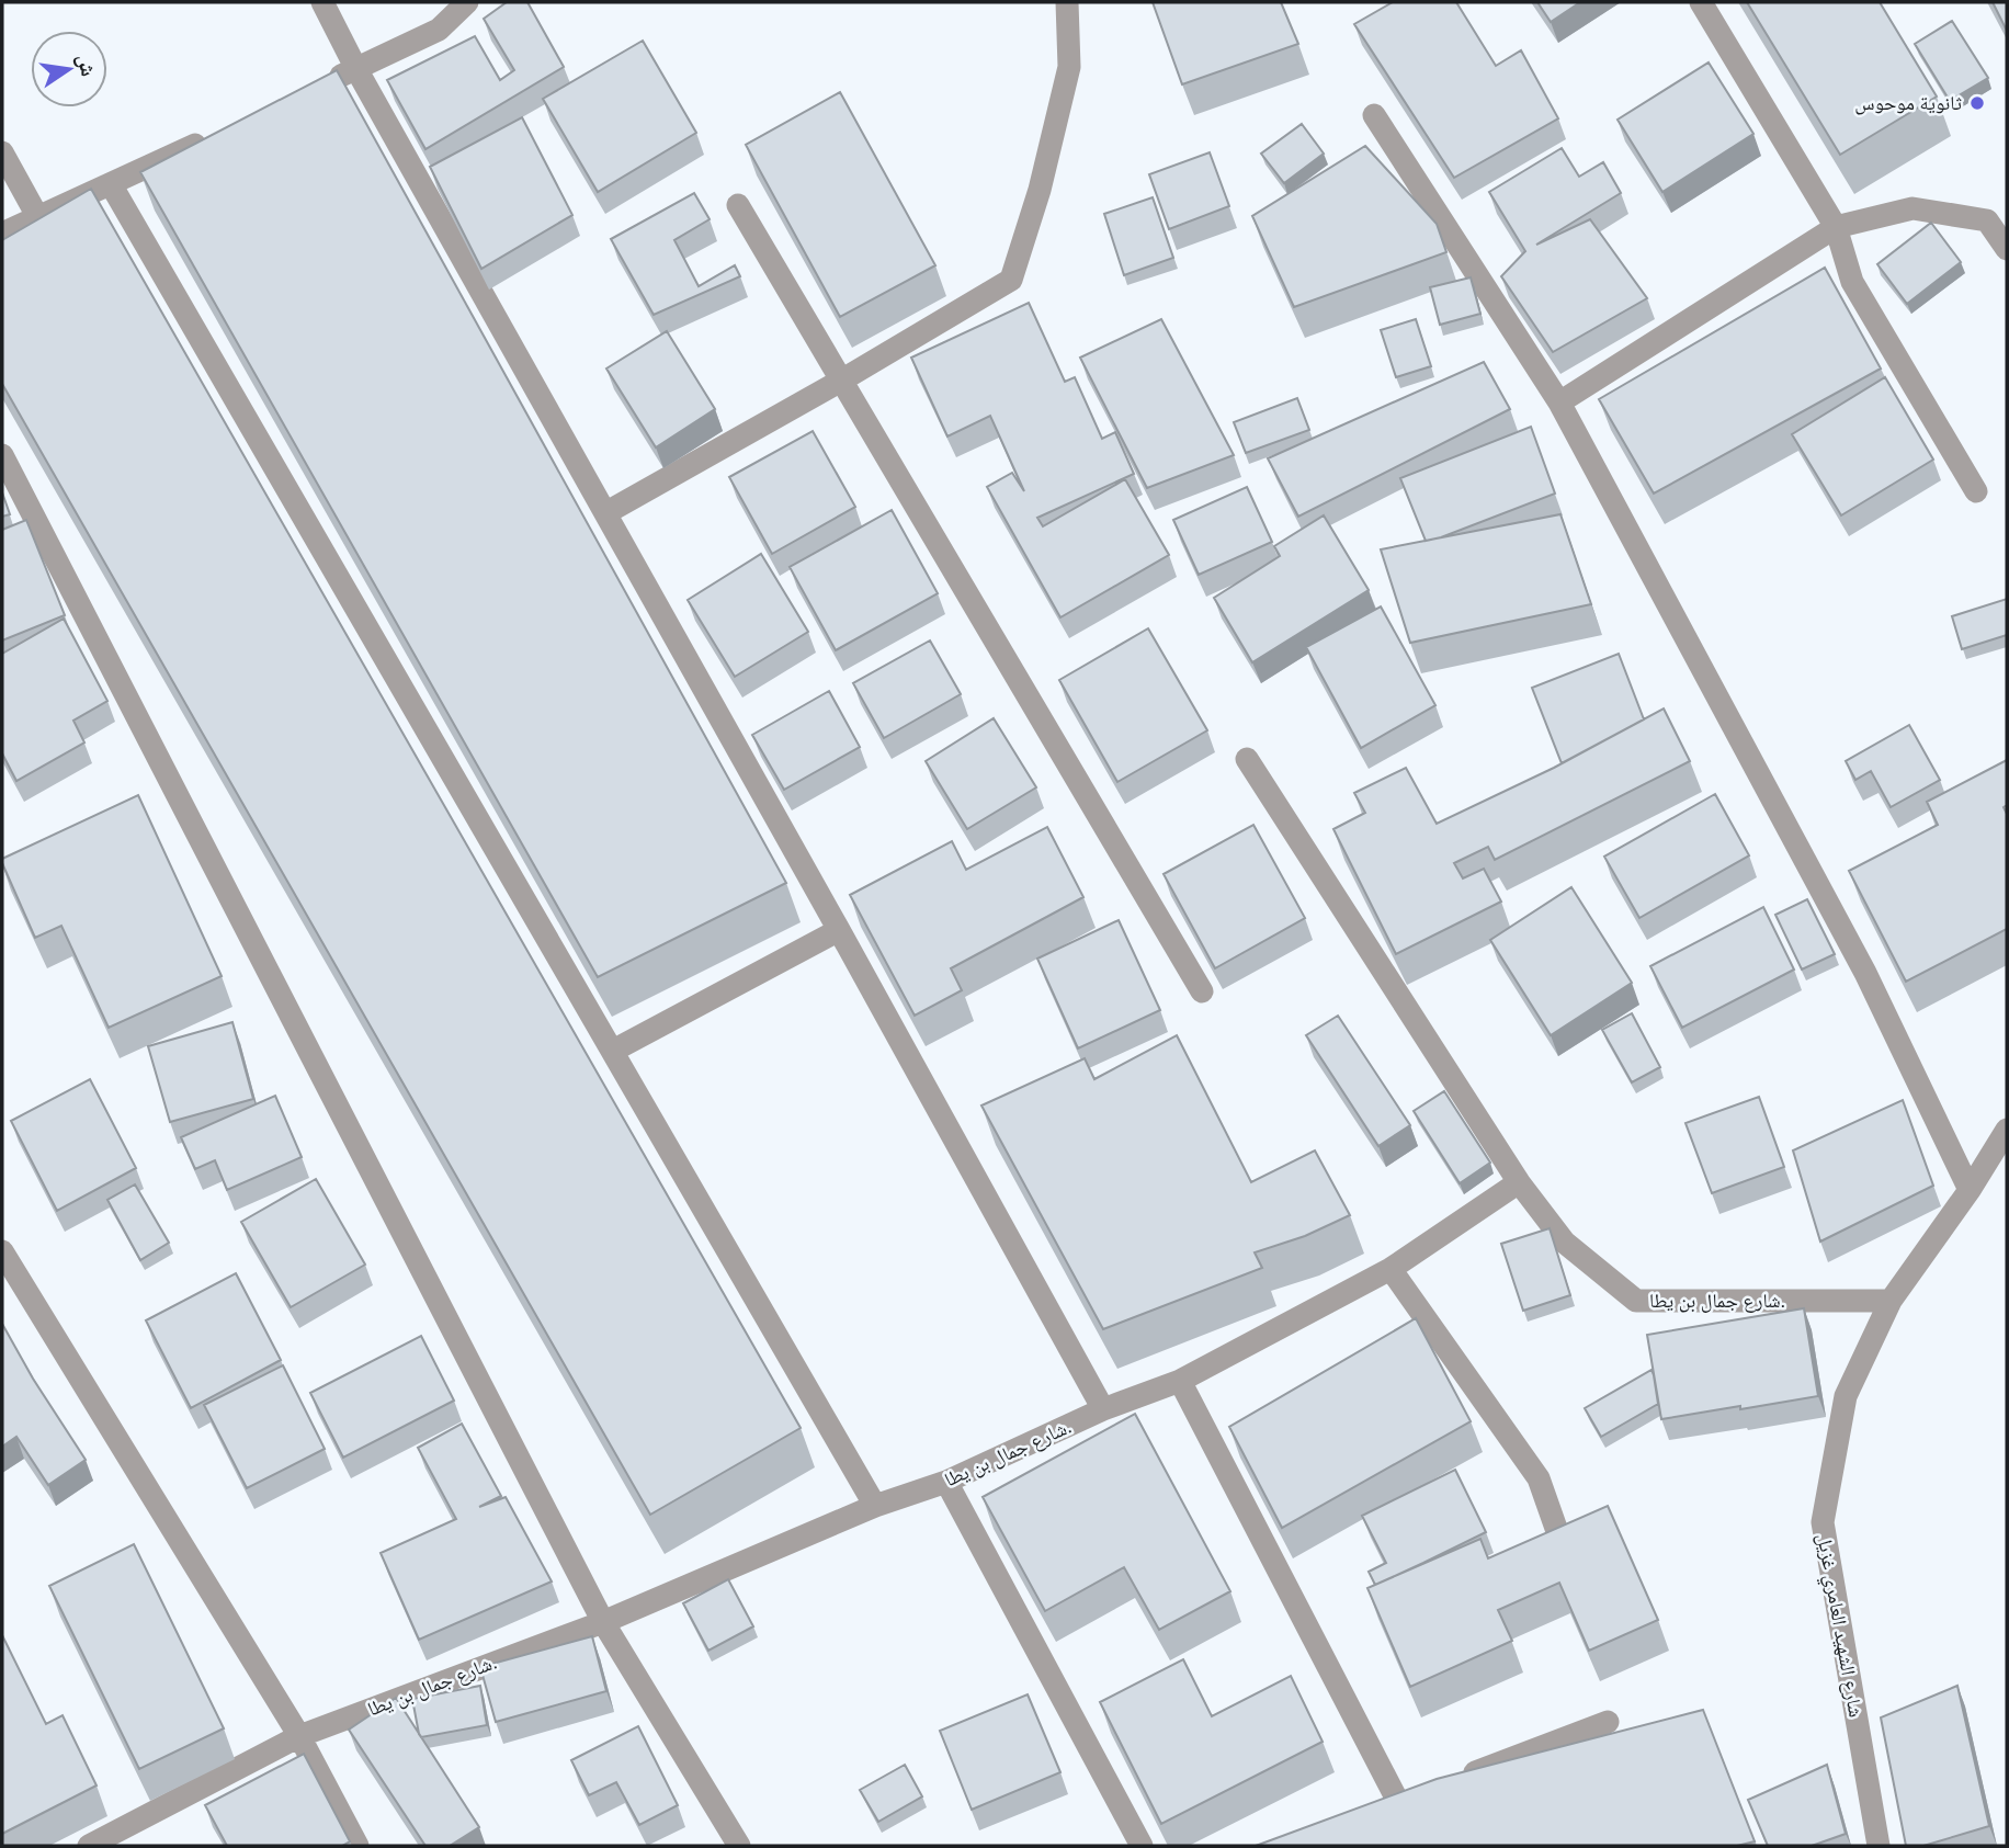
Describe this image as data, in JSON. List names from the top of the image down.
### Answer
{
  "streets": {
    "street": ["شارع جمال بن يطا.", "شارع الشهيد العامري غزيل"]
  },
  "crossings": [
    ["شارع جمال بن يطا.", "شارع الشهيد العامري غزيل"]
  ],
  "places": ["ثانوية موحوس"],
  "north": "right"
}
